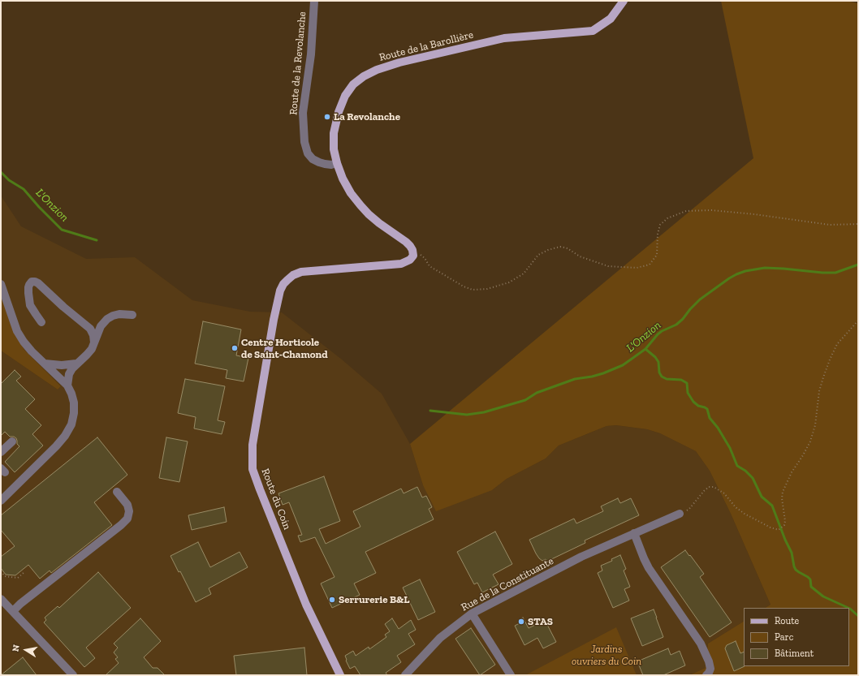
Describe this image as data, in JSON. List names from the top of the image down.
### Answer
{
  "streets": {
    "main road": ["Route de la Barollière", "Route du Coin"],
    "street": ["Route de la Revolanche", "Rue de la Constituante"]
  },
  "crossings": [
    ["Route de la Barollière", "Route de la Revolanche"],
    ["Route de la Barollière", "Route du Coin"]
  ],
  "water": ["L'Onzion"],
  "parks": ["Jardins ouvriers du Coin"],
  "places": [
    "La Revolanche",
    "Centre Horticole de Saint-Chamond",
    "Serrurerie B&L",
    "STAS"
  ],
  "legend": ["Route", "Parc", "Bâtiment"],
  "north": "left"
}
